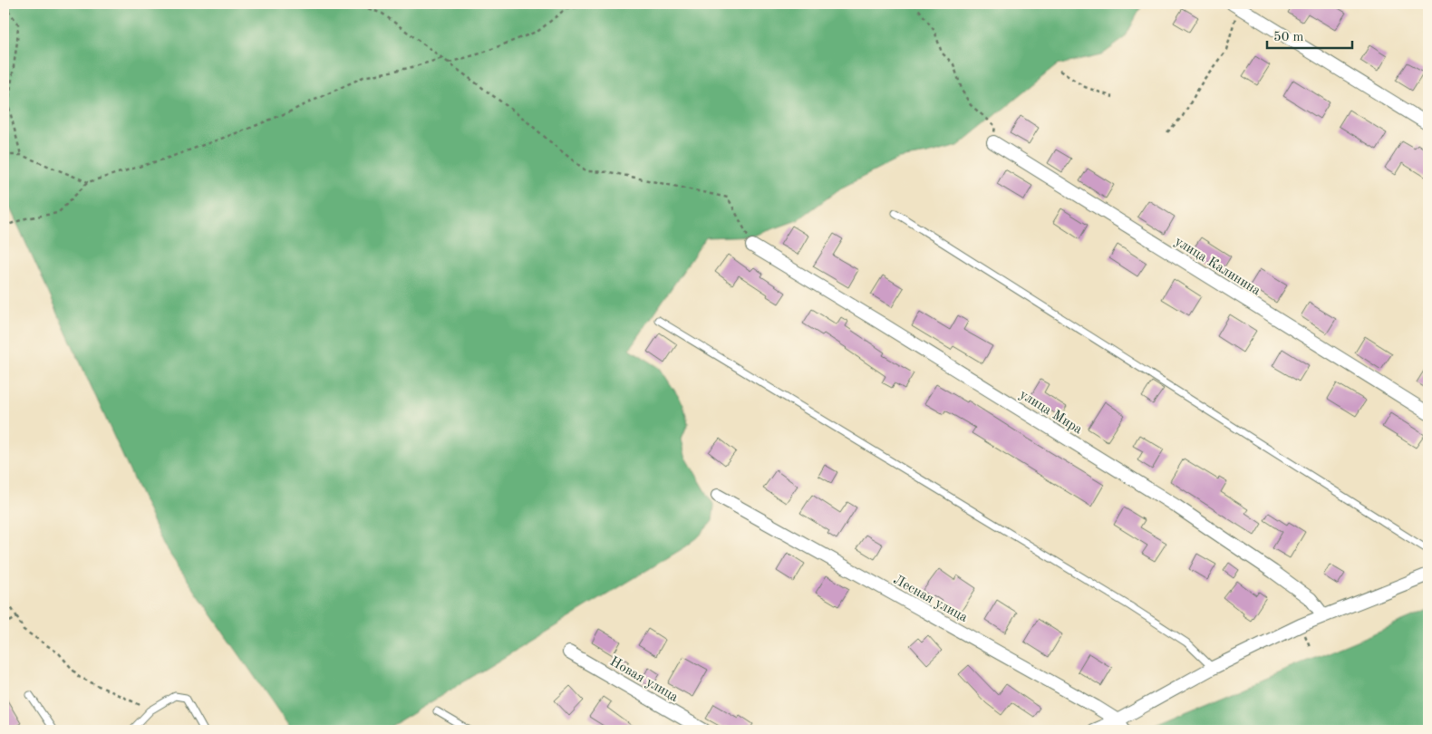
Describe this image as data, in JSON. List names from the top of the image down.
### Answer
{
  "streets": {
    "street": [
      "улица Калинина",
      "улица Мира",
      "Лесная улица",
      "Новая улица"
    ]
  },
  "scale_bar": "50 m"
}
